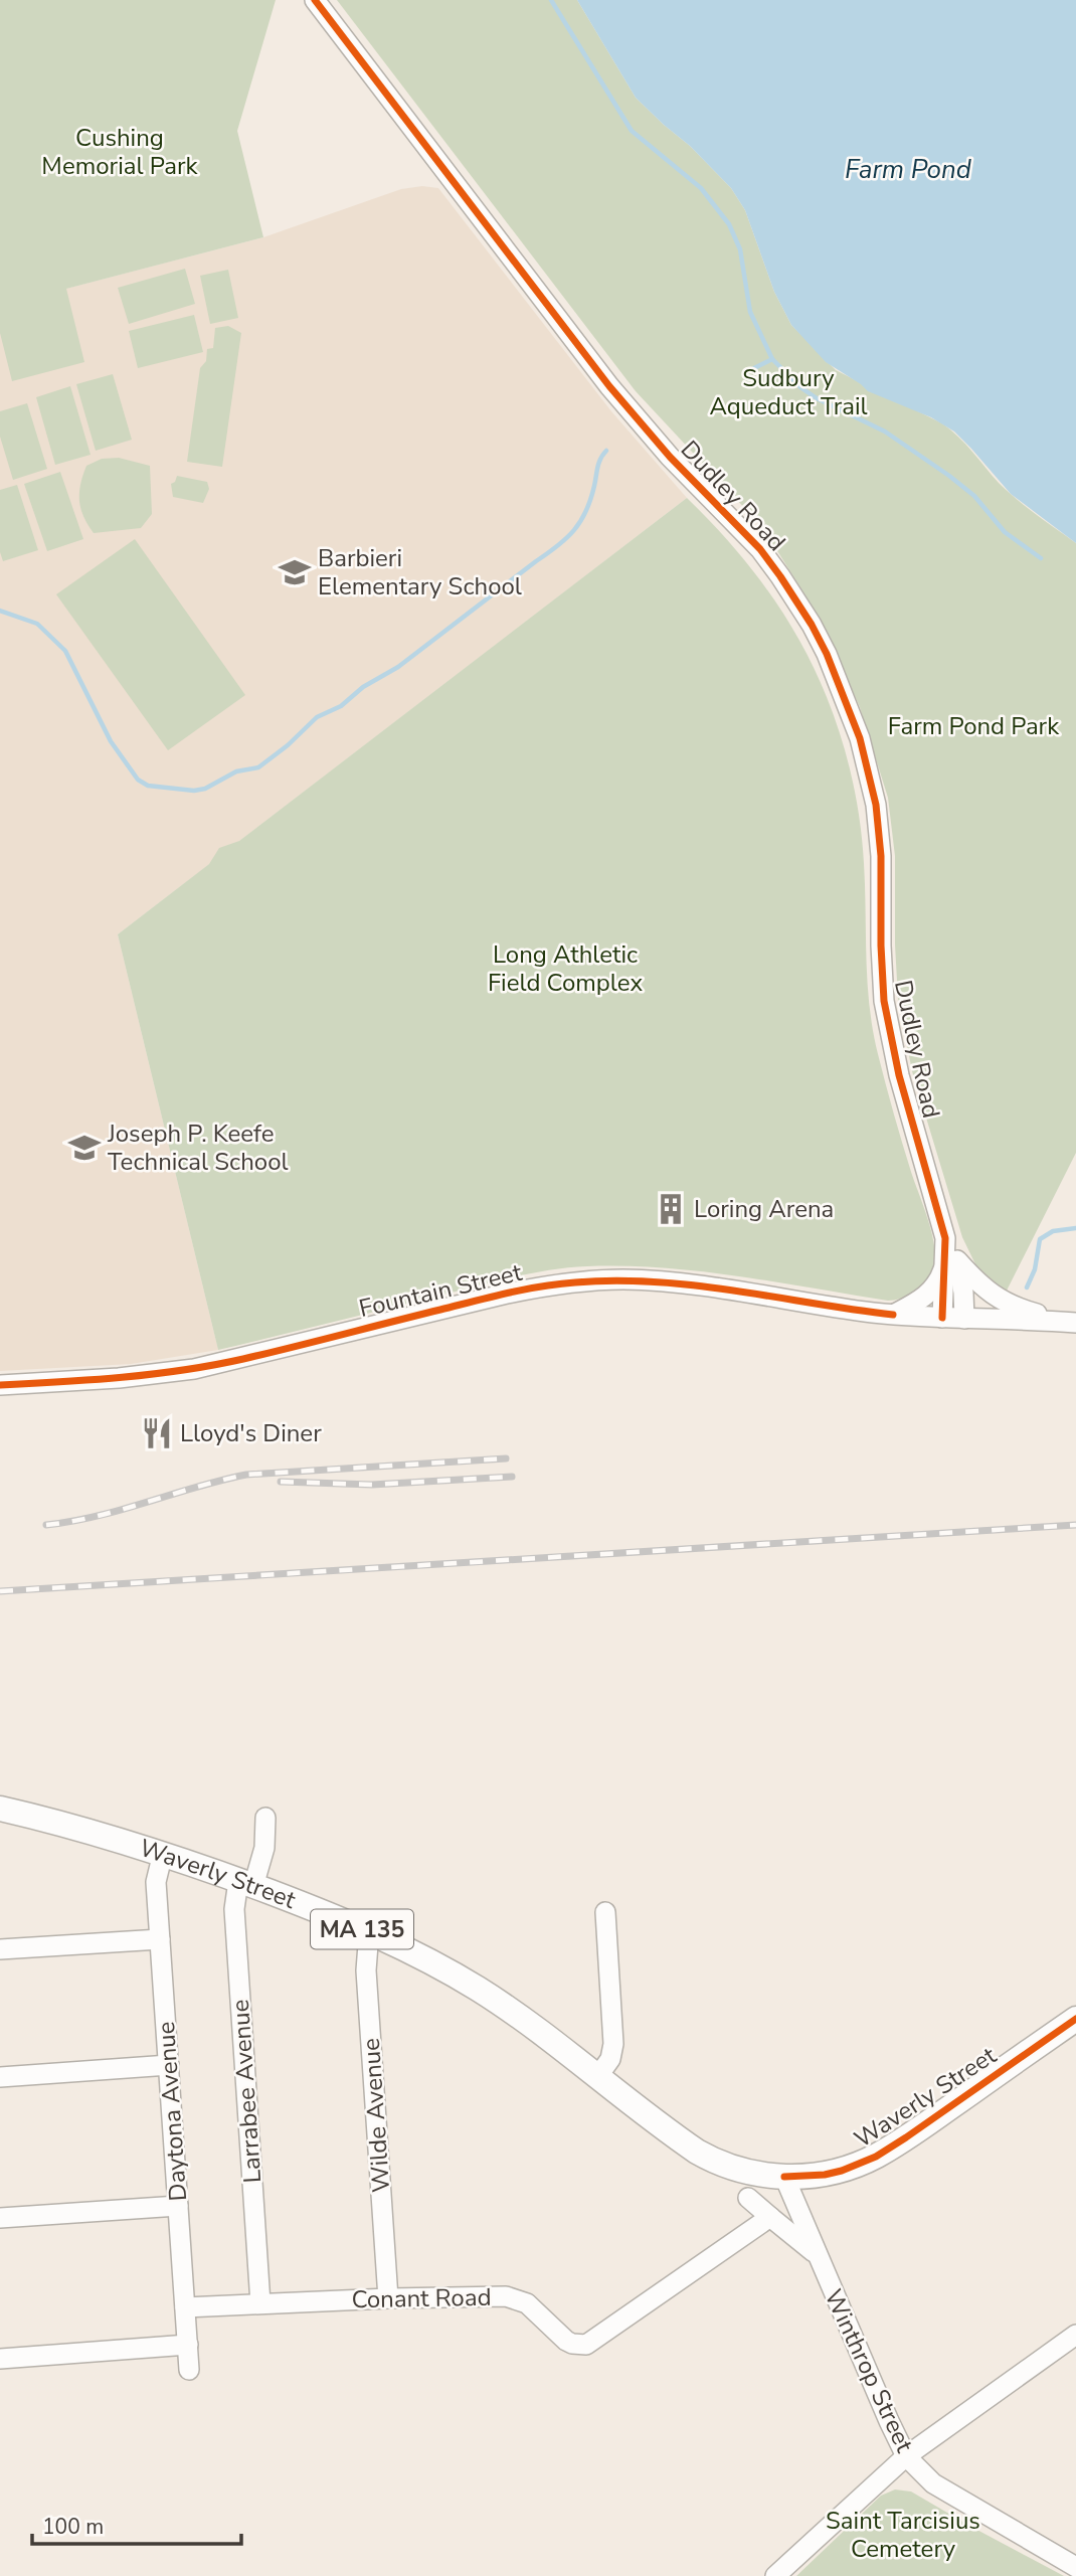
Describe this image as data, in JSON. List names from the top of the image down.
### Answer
{
  "streets": {
    "main road": ["Waverly Street", "MA 135"],
    "street": [
      "Dudley Road",
      "Fountain Street",
      "Larrabee Avenue",
      "Daytona Avenue",
      "Wilde Avenue",
      "Conant Road",
      "Winthrop Street"
    ]
  },
  "crossings": [
    ["Dudley Road", "Fountain Street"],
    ["Waverly Street", "Larrabee Avenue"],
    ["Waverly Street", "Daytona Avenue"],
    ["Waverly Street", "Wilde Avenue"],
    ["Waverly Street", "Winthrop Street"],
    ["Larrabee Avenue", "Conant Road"],
    ["Daytona Avenue", "Conant Road"],
    ["Wilde Avenue", "Conant Road"]
  ],
  "water": ["Farm Pond"],
  "parks": [
    "Cushing Memorial Park",
    "Sudbury Aqueduct Trail",
    "Farm Pond Park",
    "Long Athletic Field Complex",
    "Saint Tarcisius Cemetery"
  ],
  "places": {
    "school or university": ["Barbieri Elementary School", "Joseph P. Keefe Technical School"],
    "building": ["Loring Arena"],
    "restaurant": ["Lloyd's Diner"]
  },
  "scale_bar": "100 m"
}
